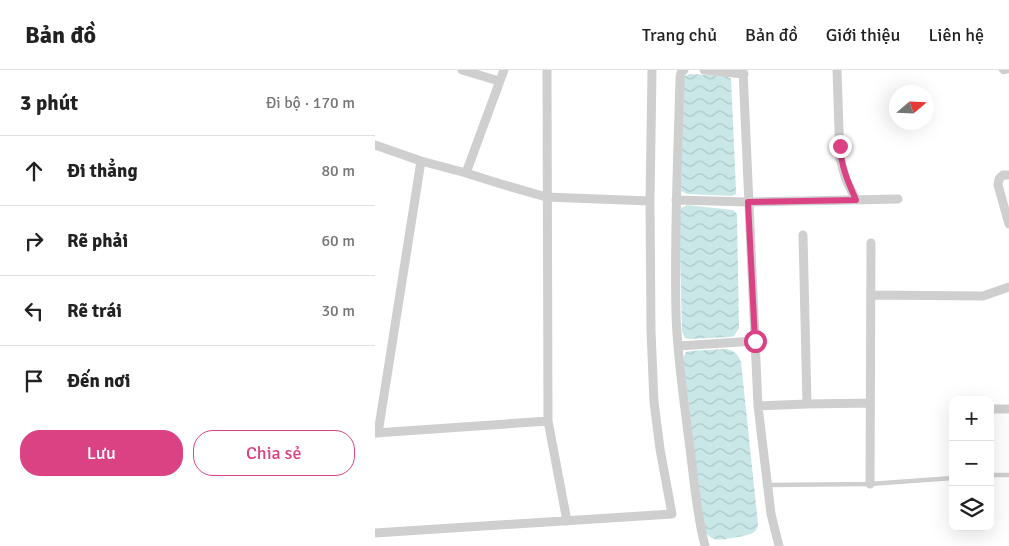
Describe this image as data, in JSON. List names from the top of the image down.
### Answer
{
  "north": "right",
  "page": {
    "header": "Bản đồ",
    "nav": [
      "Trang chủ",
      "Bản đồ",
      "Giới thiệu",
      "Liên hệ"
    ],
    "heading": ["3 phút", "Đi bộ · 170 m"],
    "list": [
      ["Đi thẳng", "80 m"],
      ["Rẽ phải", "60 m"],
      ["Rẽ trái", "30 m"],
      "Đến nơi"
    ],
    "map_buttons": ["+", "−"],
    "buttons": ["Lưu", "Chia sẻ"]
  }
}
